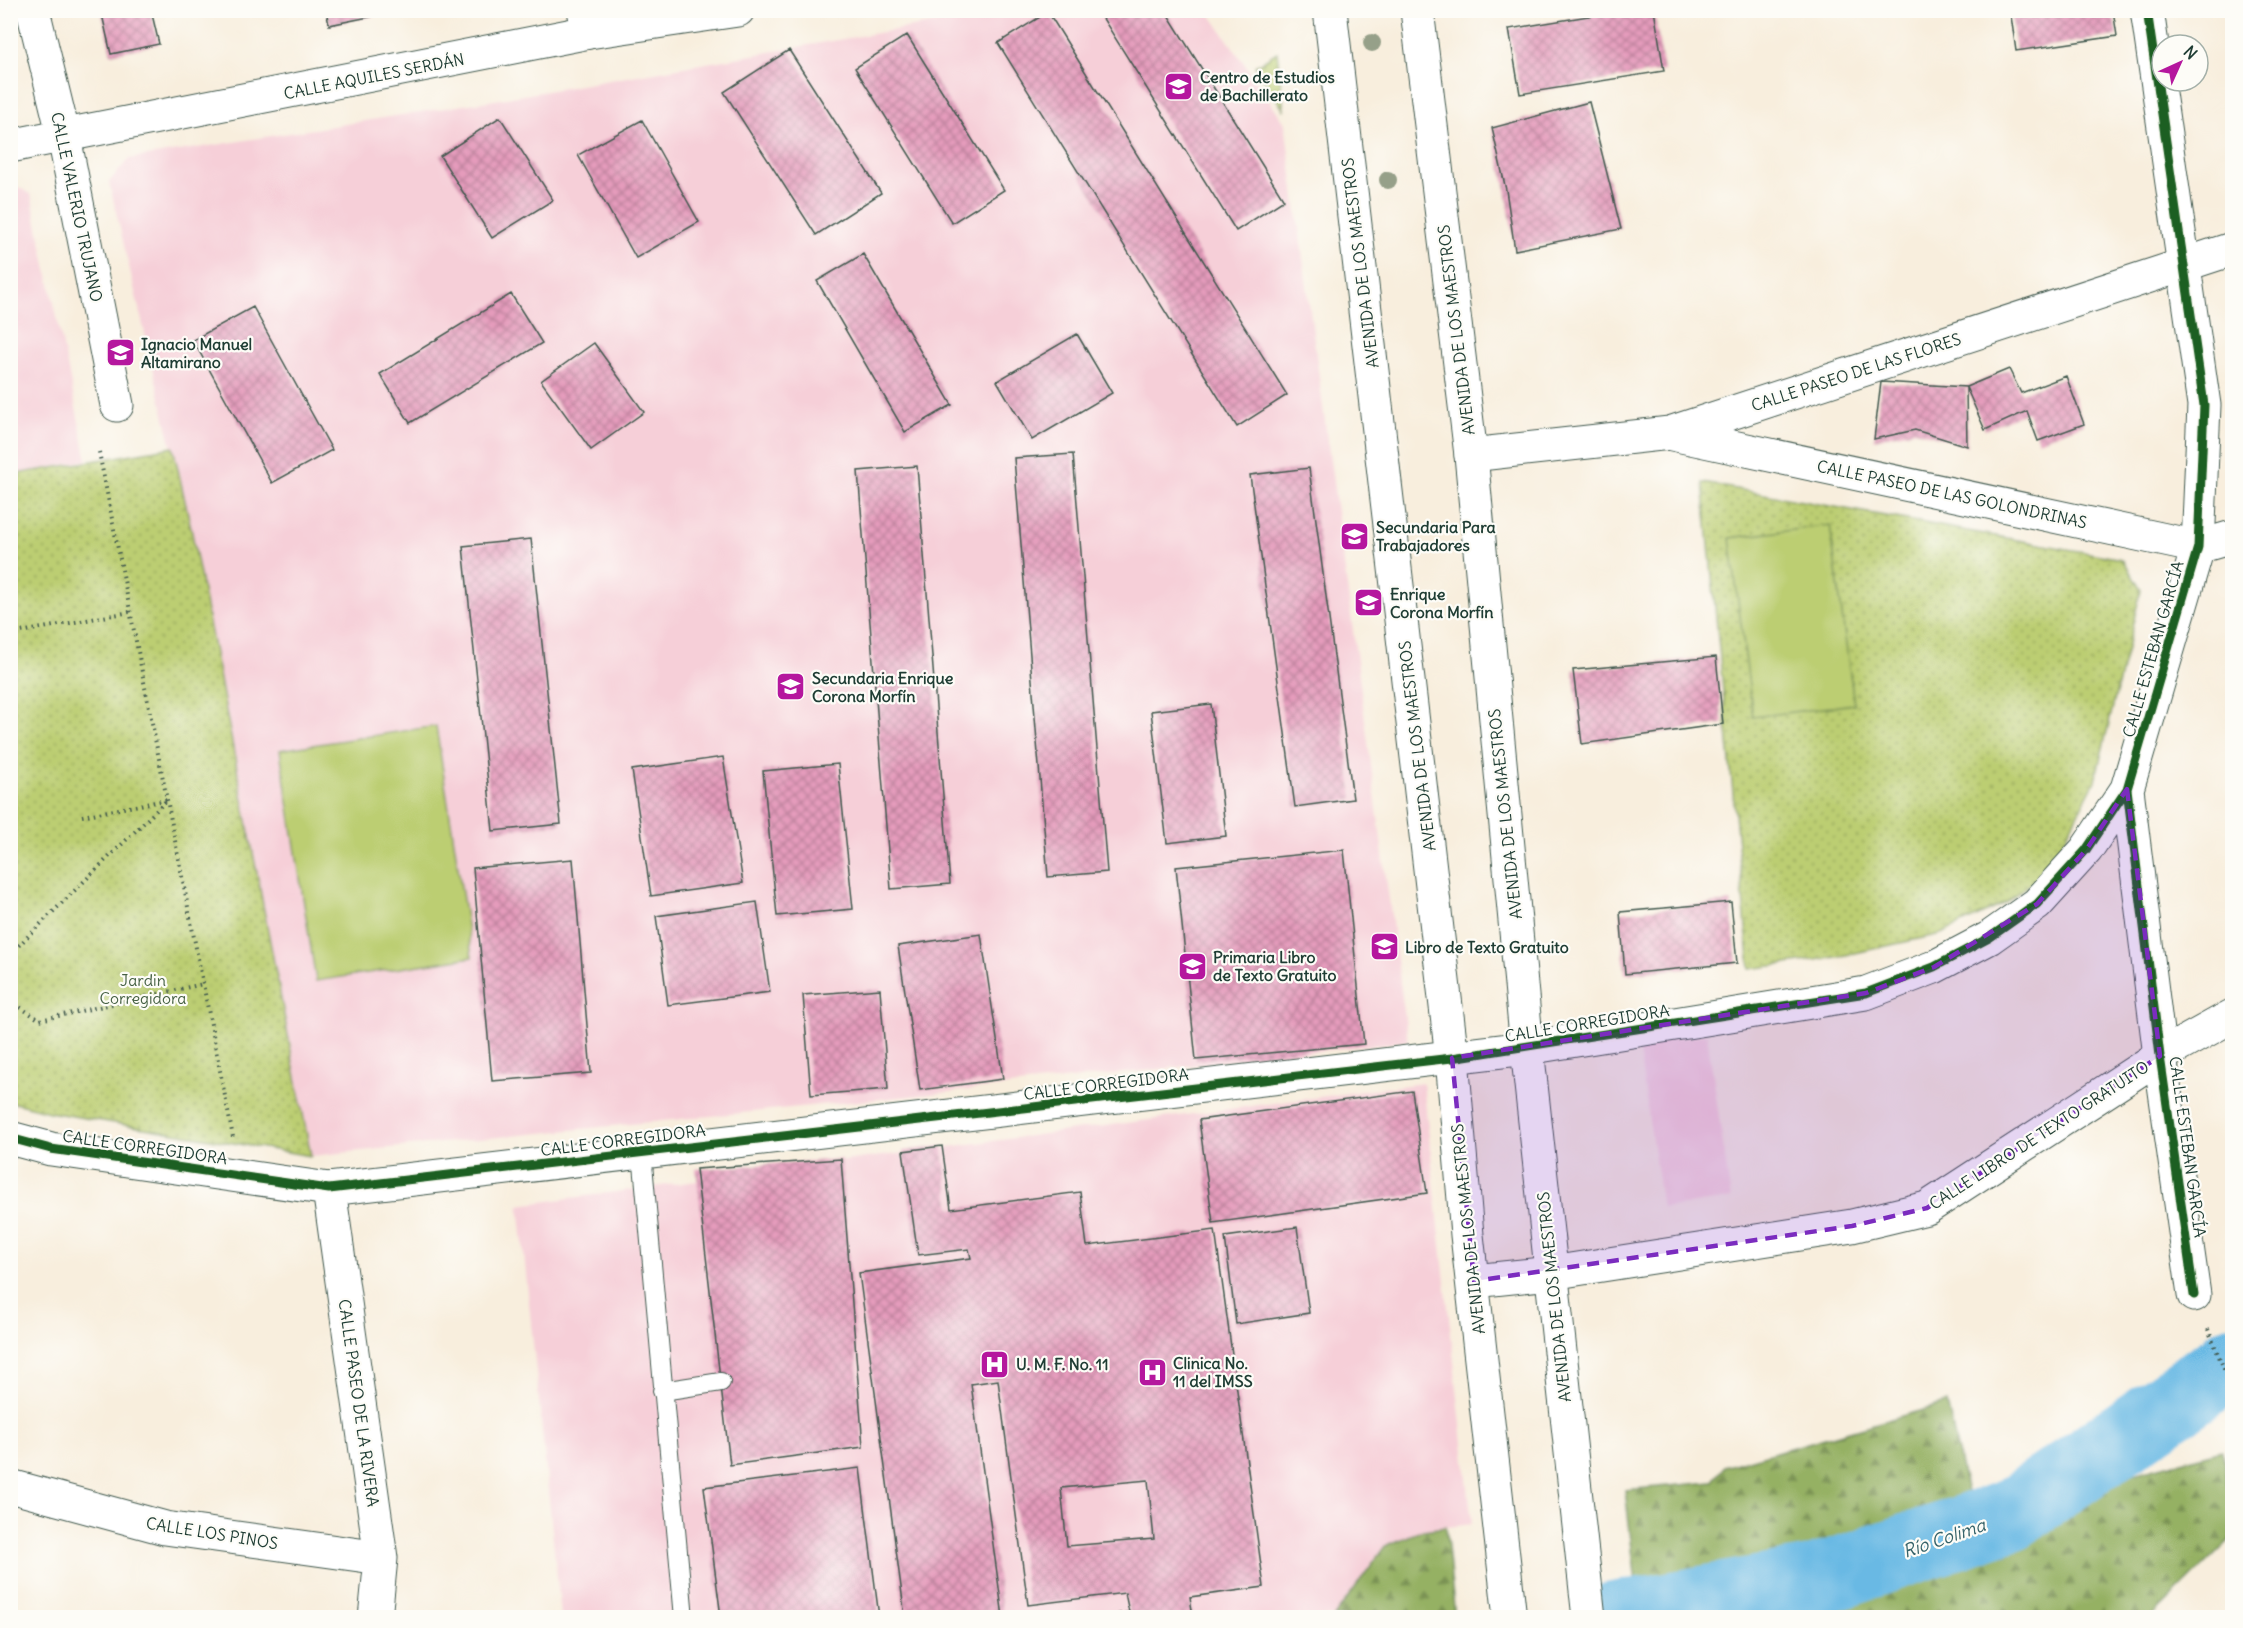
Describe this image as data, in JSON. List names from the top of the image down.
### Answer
{
  "streets": {
    "street": [
      "CALLE AQUILES SERDÁN",
      "CALLE VALERIO TRUJANO",
      "AVENIDA DE LOS MAESTROS",
      "CALLE PASEO DE LAS FLORES",
      "CALLE PASEO DE LAS GOLONDRINAS",
      "CALLE ESTEBAN GARCÍA",
      "CALLE CORREGIDORA",
      "CALLE LIBRO DE TEXTO GRATUITO",
      "CALLE PASEO DE LA RIVERA",
      "CALLE LOS PINOS"
    ]
  },
  "crossings": [
    ["CALLE AQUILES SERDÁN", "CALLE VALERIO TRUJANO"],
    ["AVENIDA DE LOS MAESTROS", "CALLE PASEO DE LAS FLORES"],
    ["AVENIDA DE LOS MAESTROS", "CALLE CORREGIDORA"],
    ["AVENIDA DE LOS MAESTROS", "CALLE LIBRO DE TEXTO GRATUITO"],
    ["CALLE PASEO DE LAS FLORES", "CALLE PASEO DE LAS GOLONDRINAS"],
    ["CALLE PASEO DE LAS FLORES", "CALLE ESTEBAN GARCÍA"],
    ["CALLE PASEO DE LAS GOLONDRINAS", "CALLE ESTEBAN GARCÍA"],
    ["CALLE ESTEBAN GARCÍA", "CALLE CORREGIDORA"],
    ["CALLE ESTEBAN GARCÍA", "CALLE LIBRO DE TEXTO GRATUITO"],
    ["CALLE CORREGIDORA", "CALLE PASEO DE LA RIVERA"],
    ["CALLE PASEO DE LA RIVERA", "CALLE LOS PINOS"]
  ],
  "water": ["Río Colima"],
  "parks": ["Jardin Corregidora"],
  "places": {
    "school or university": [
      "Centro de Estudios de Bachillerato",
      "Ignacio Manuel Altamirano",
      "Secundaria Para Trabajadores",
      "Enrique Corona Morfín",
      "Secundaria Enrique Corona Morfín",
      "Libro de Texto Gratuito",
      "Primaria Libro de Texto Gratuito"
    ],
    "hospital": ["U. M. F. No. 11", "Clinica No. 11 del IMSS"]
  },
  "north": "top right"
}
